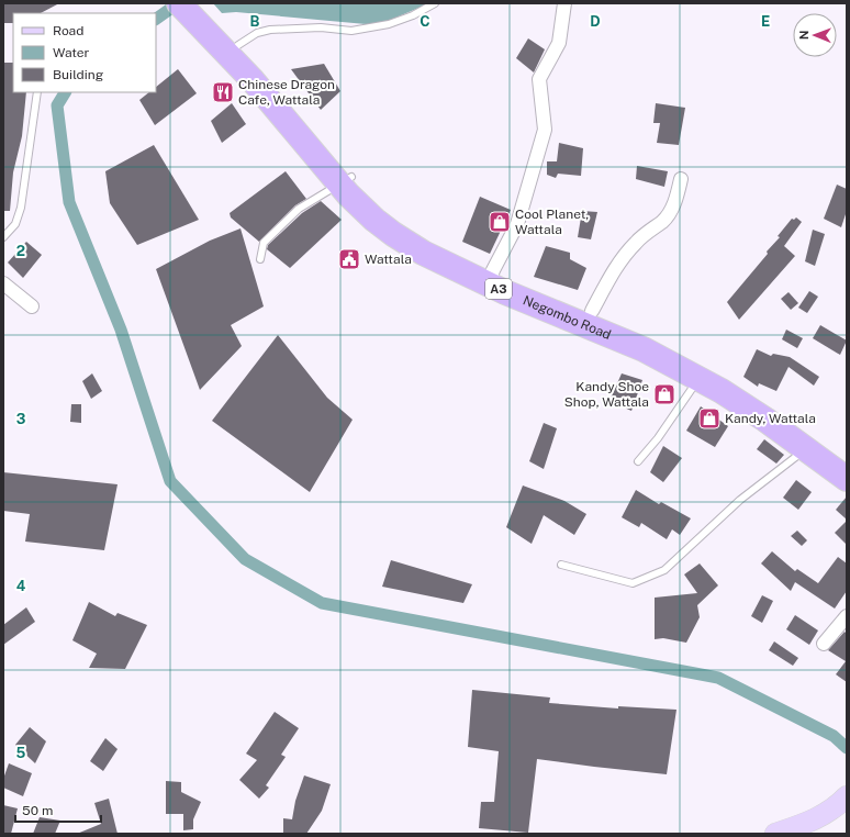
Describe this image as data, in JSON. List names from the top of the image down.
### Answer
{
  "streets": {
    "highway": ["A3", "Negombo Road"]
  },
  "places": {
    "restaurant": ["Chinese Dragon Cafe, Wattala"],
    "shop": ["Cool Planet, Wattala", "Kandy Shoe Shop, Wattala", "Kandy, Wattala"],
    "public building": ["Wattala"]
  },
  "legend": ["Road", "Water", "Building"],
  "scale_bar": "50 m",
  "north": "left",
  "grid": {
    "columns": [
      "B",
      "C",
      "D",
      "E"
    ],
    "rows": [
      "2",
      "3",
      "4",
      "5"
    ]
  }
}
